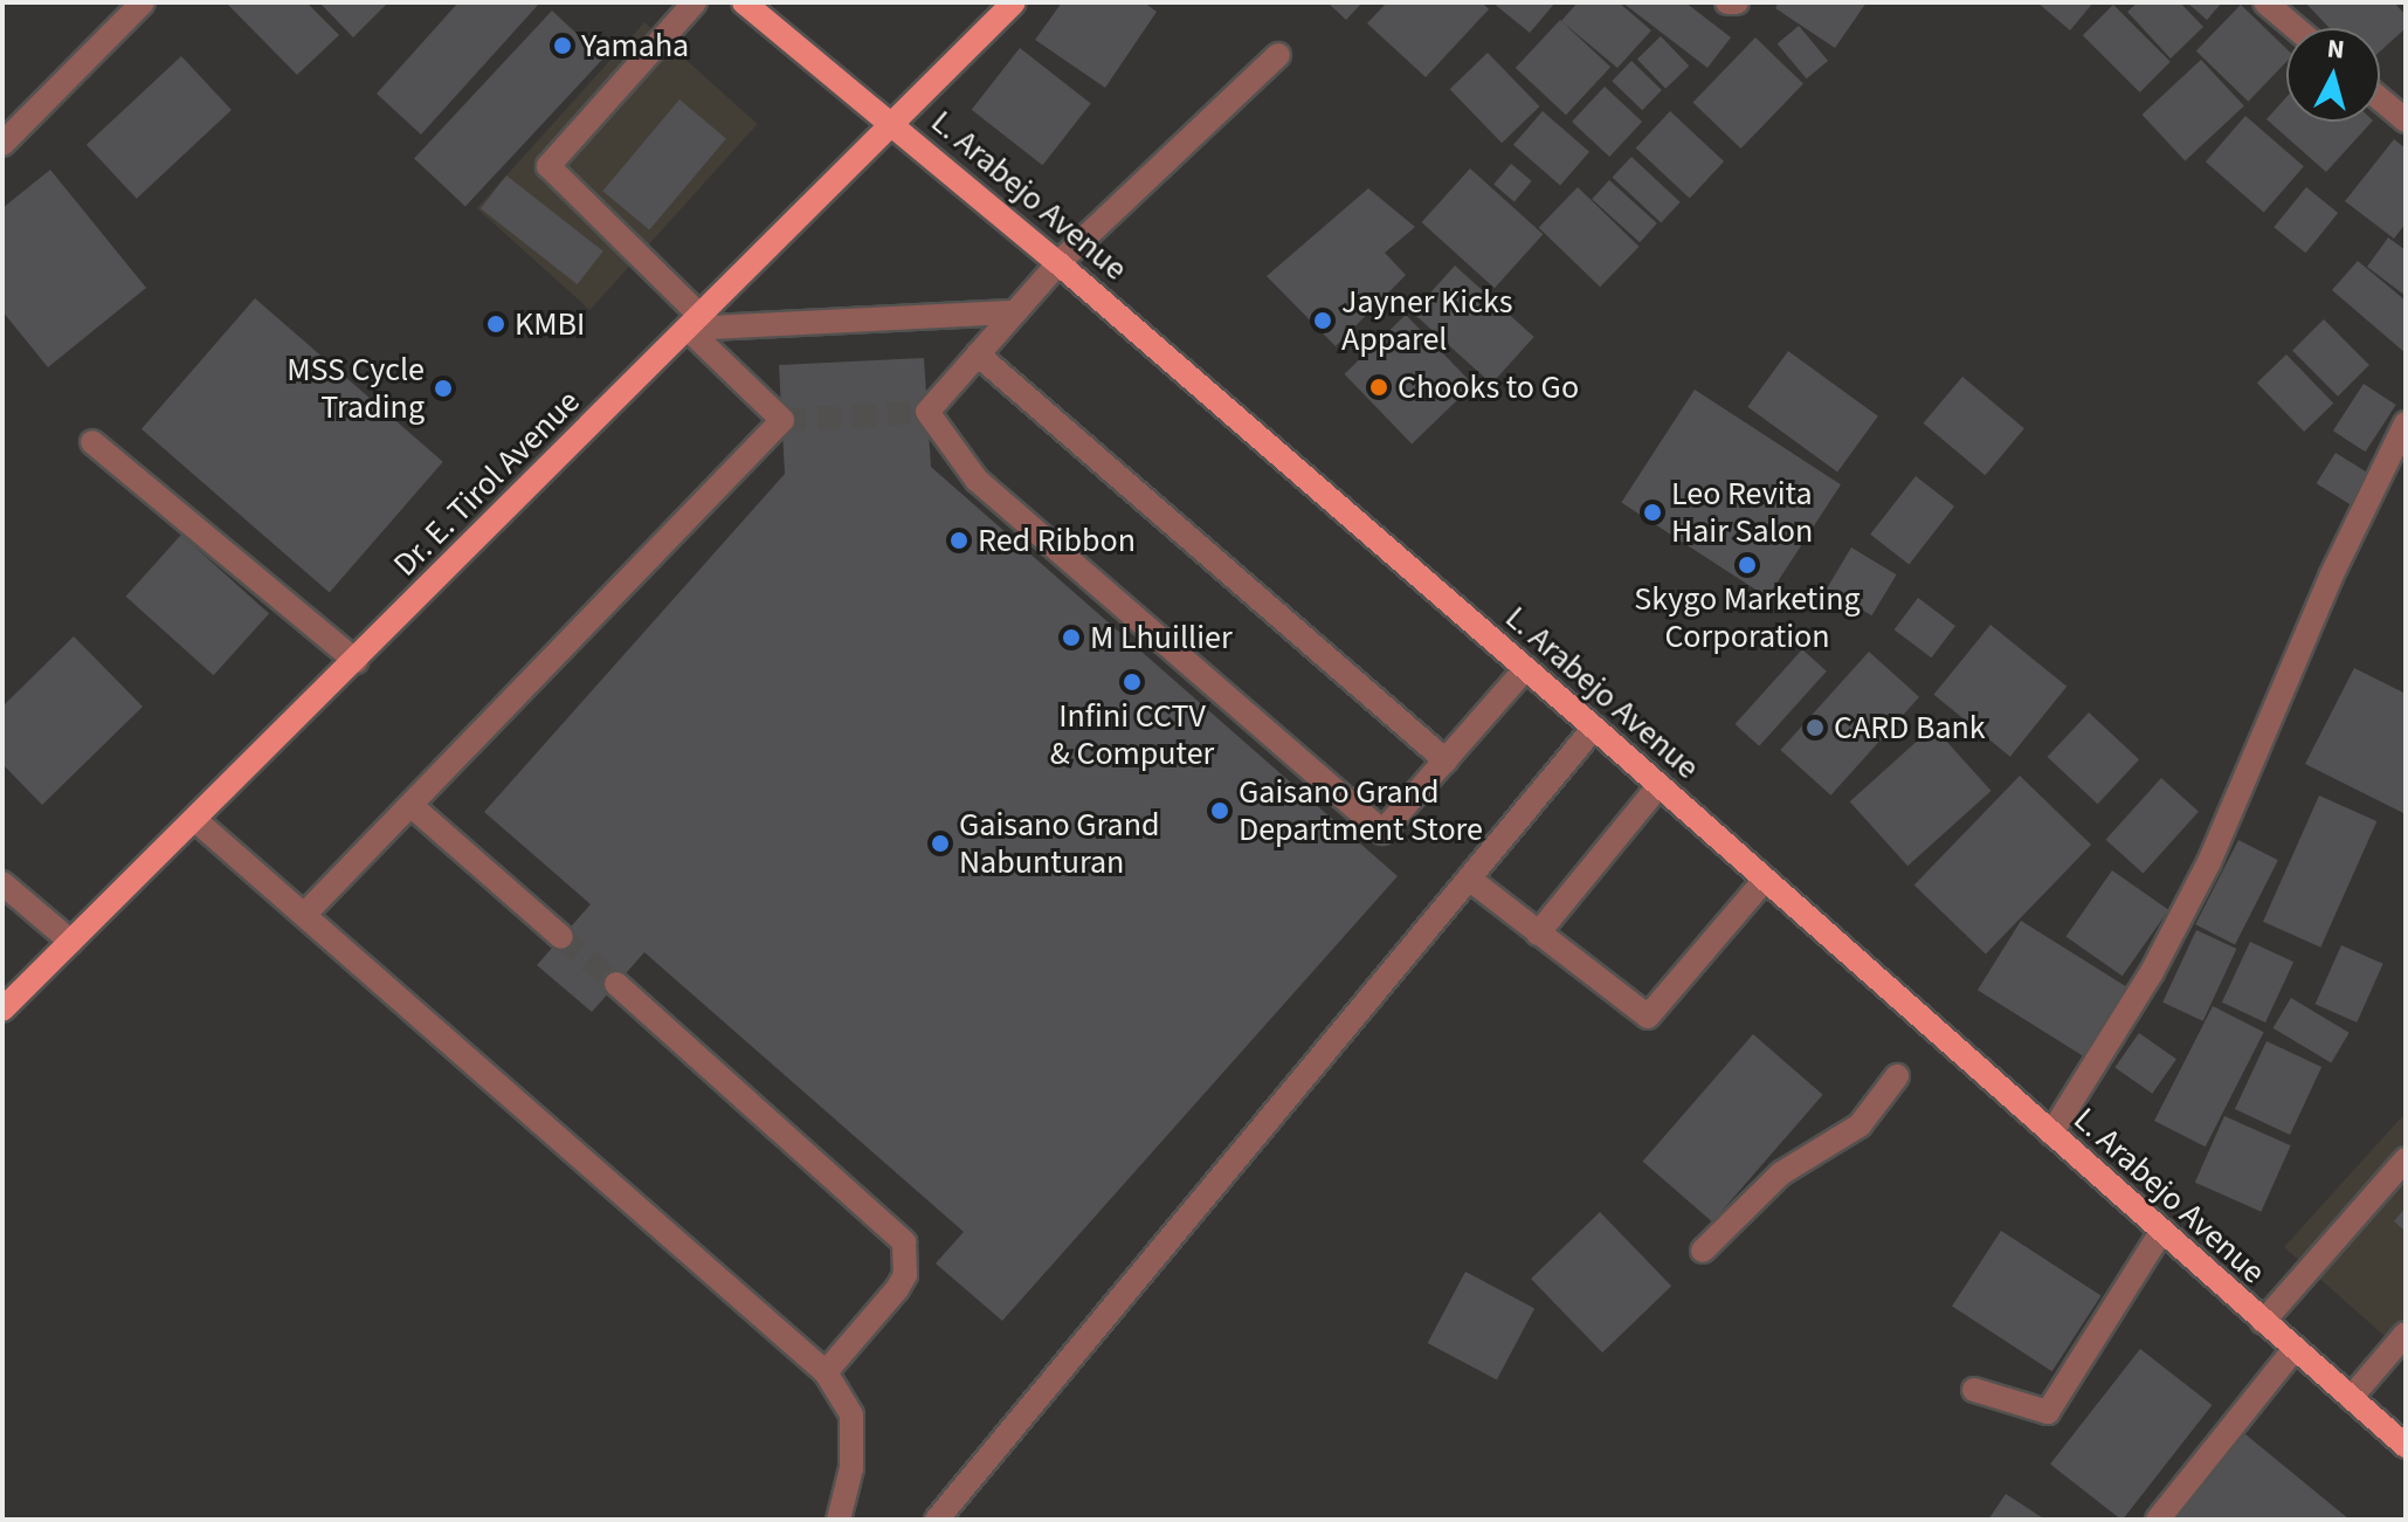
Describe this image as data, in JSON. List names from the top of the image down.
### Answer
{
  "streets": {
    "main road": ["L. Arabejo Avenue", "Dr. E. Tirol Avenue"]
  },
  "crossings": [
    ["L. Arabejo Avenue", "Dr. E. Tirol Avenue"]
  ],
  "places": [
    "Yamaha",
    "Jayner Kicks Apparel",
    "KMBI",
    "Chooks to Go",
    "MSS Cycle Trading",
    "Leo Revita Hair Salon",
    "Red Ribbon",
    "Skygo Marketing Corporation",
    "M Lhuillier",
    "Infini CCTV & Computer",
    "CARD Bank",
    "Gaisano Grand Department Store",
    "Gaisano Grand Nabunturan"
  ],
  "north": "top"
}
